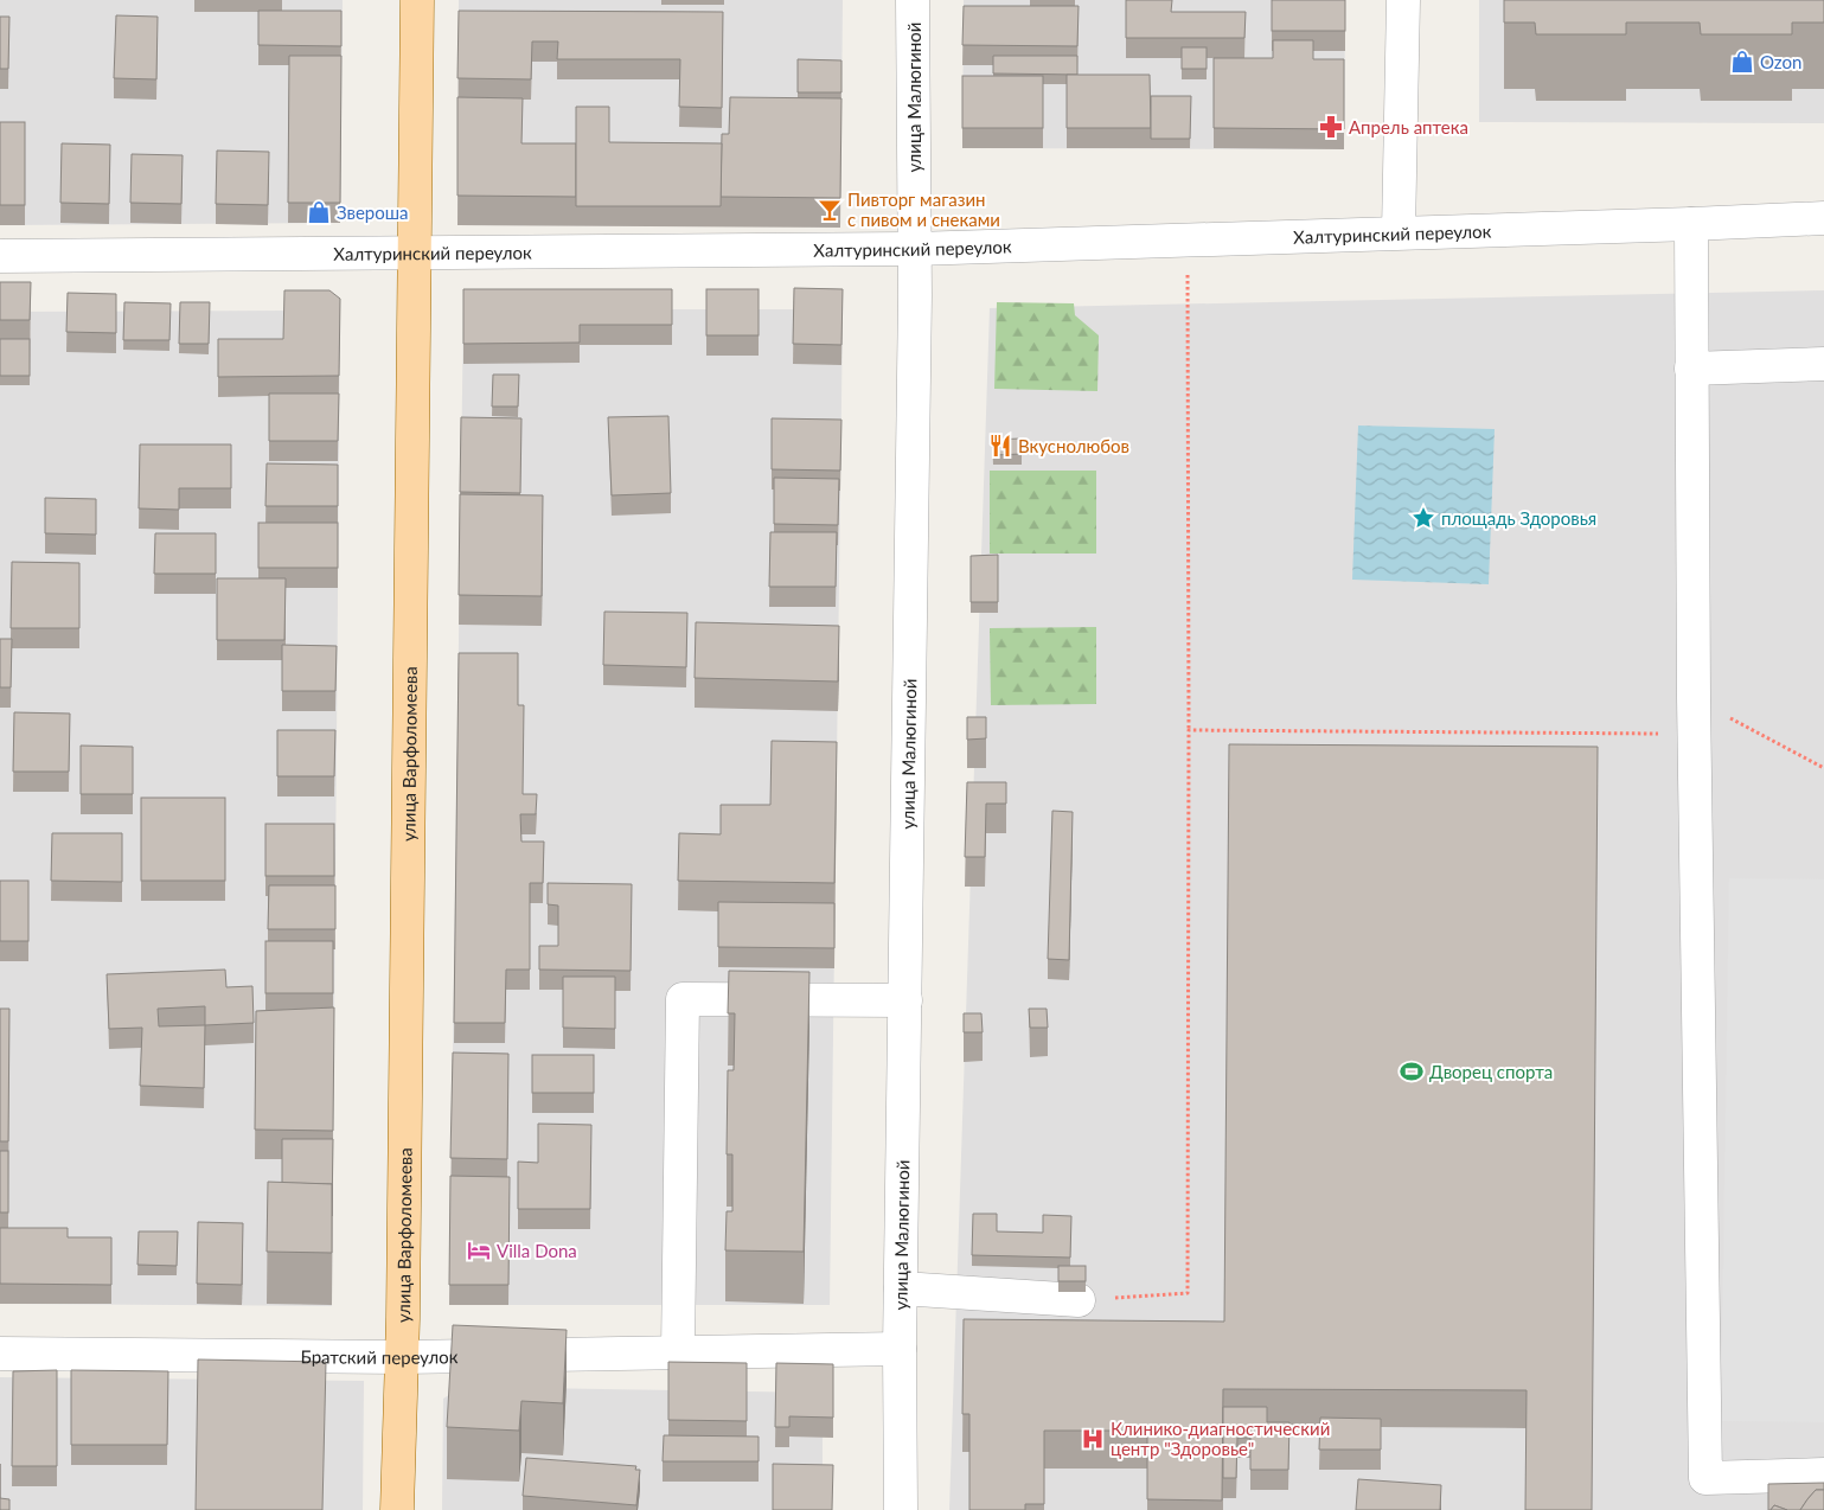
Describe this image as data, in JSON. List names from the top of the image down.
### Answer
{
  "streets": {
    "main road": ["улица Варфоломеева"],
    "street": ["улица Малюгиной", "Халтуринский переулок", "Братский переулок"]
  },
  "crossings": [
    ["улица Малюгиной", "Халтуринский переулок"],
    ["улица Малюгиной", "Братский переулок"],
    ["Халтуринский переулок", "улица Варфоломеева"],
    ["улица Варфоломеева", "Братский переулок"]
  ],
  "places": {
    "shop": ["Ozon", "Звероша"],
    "pharmacy": ["Апрель аптека"],
    "bar": ["Пивторг магазин с пивом и снеками"],
    "restaurant": ["Вкуснолюбов"],
    "place": ["площадь Здоровья"],
    "sports": ["Дворец спорта"],
    "hotel": ["Villa Dona"],
    "hospital": ["Клинико-диагностический центр \"Здоровье\""]
  }
}
